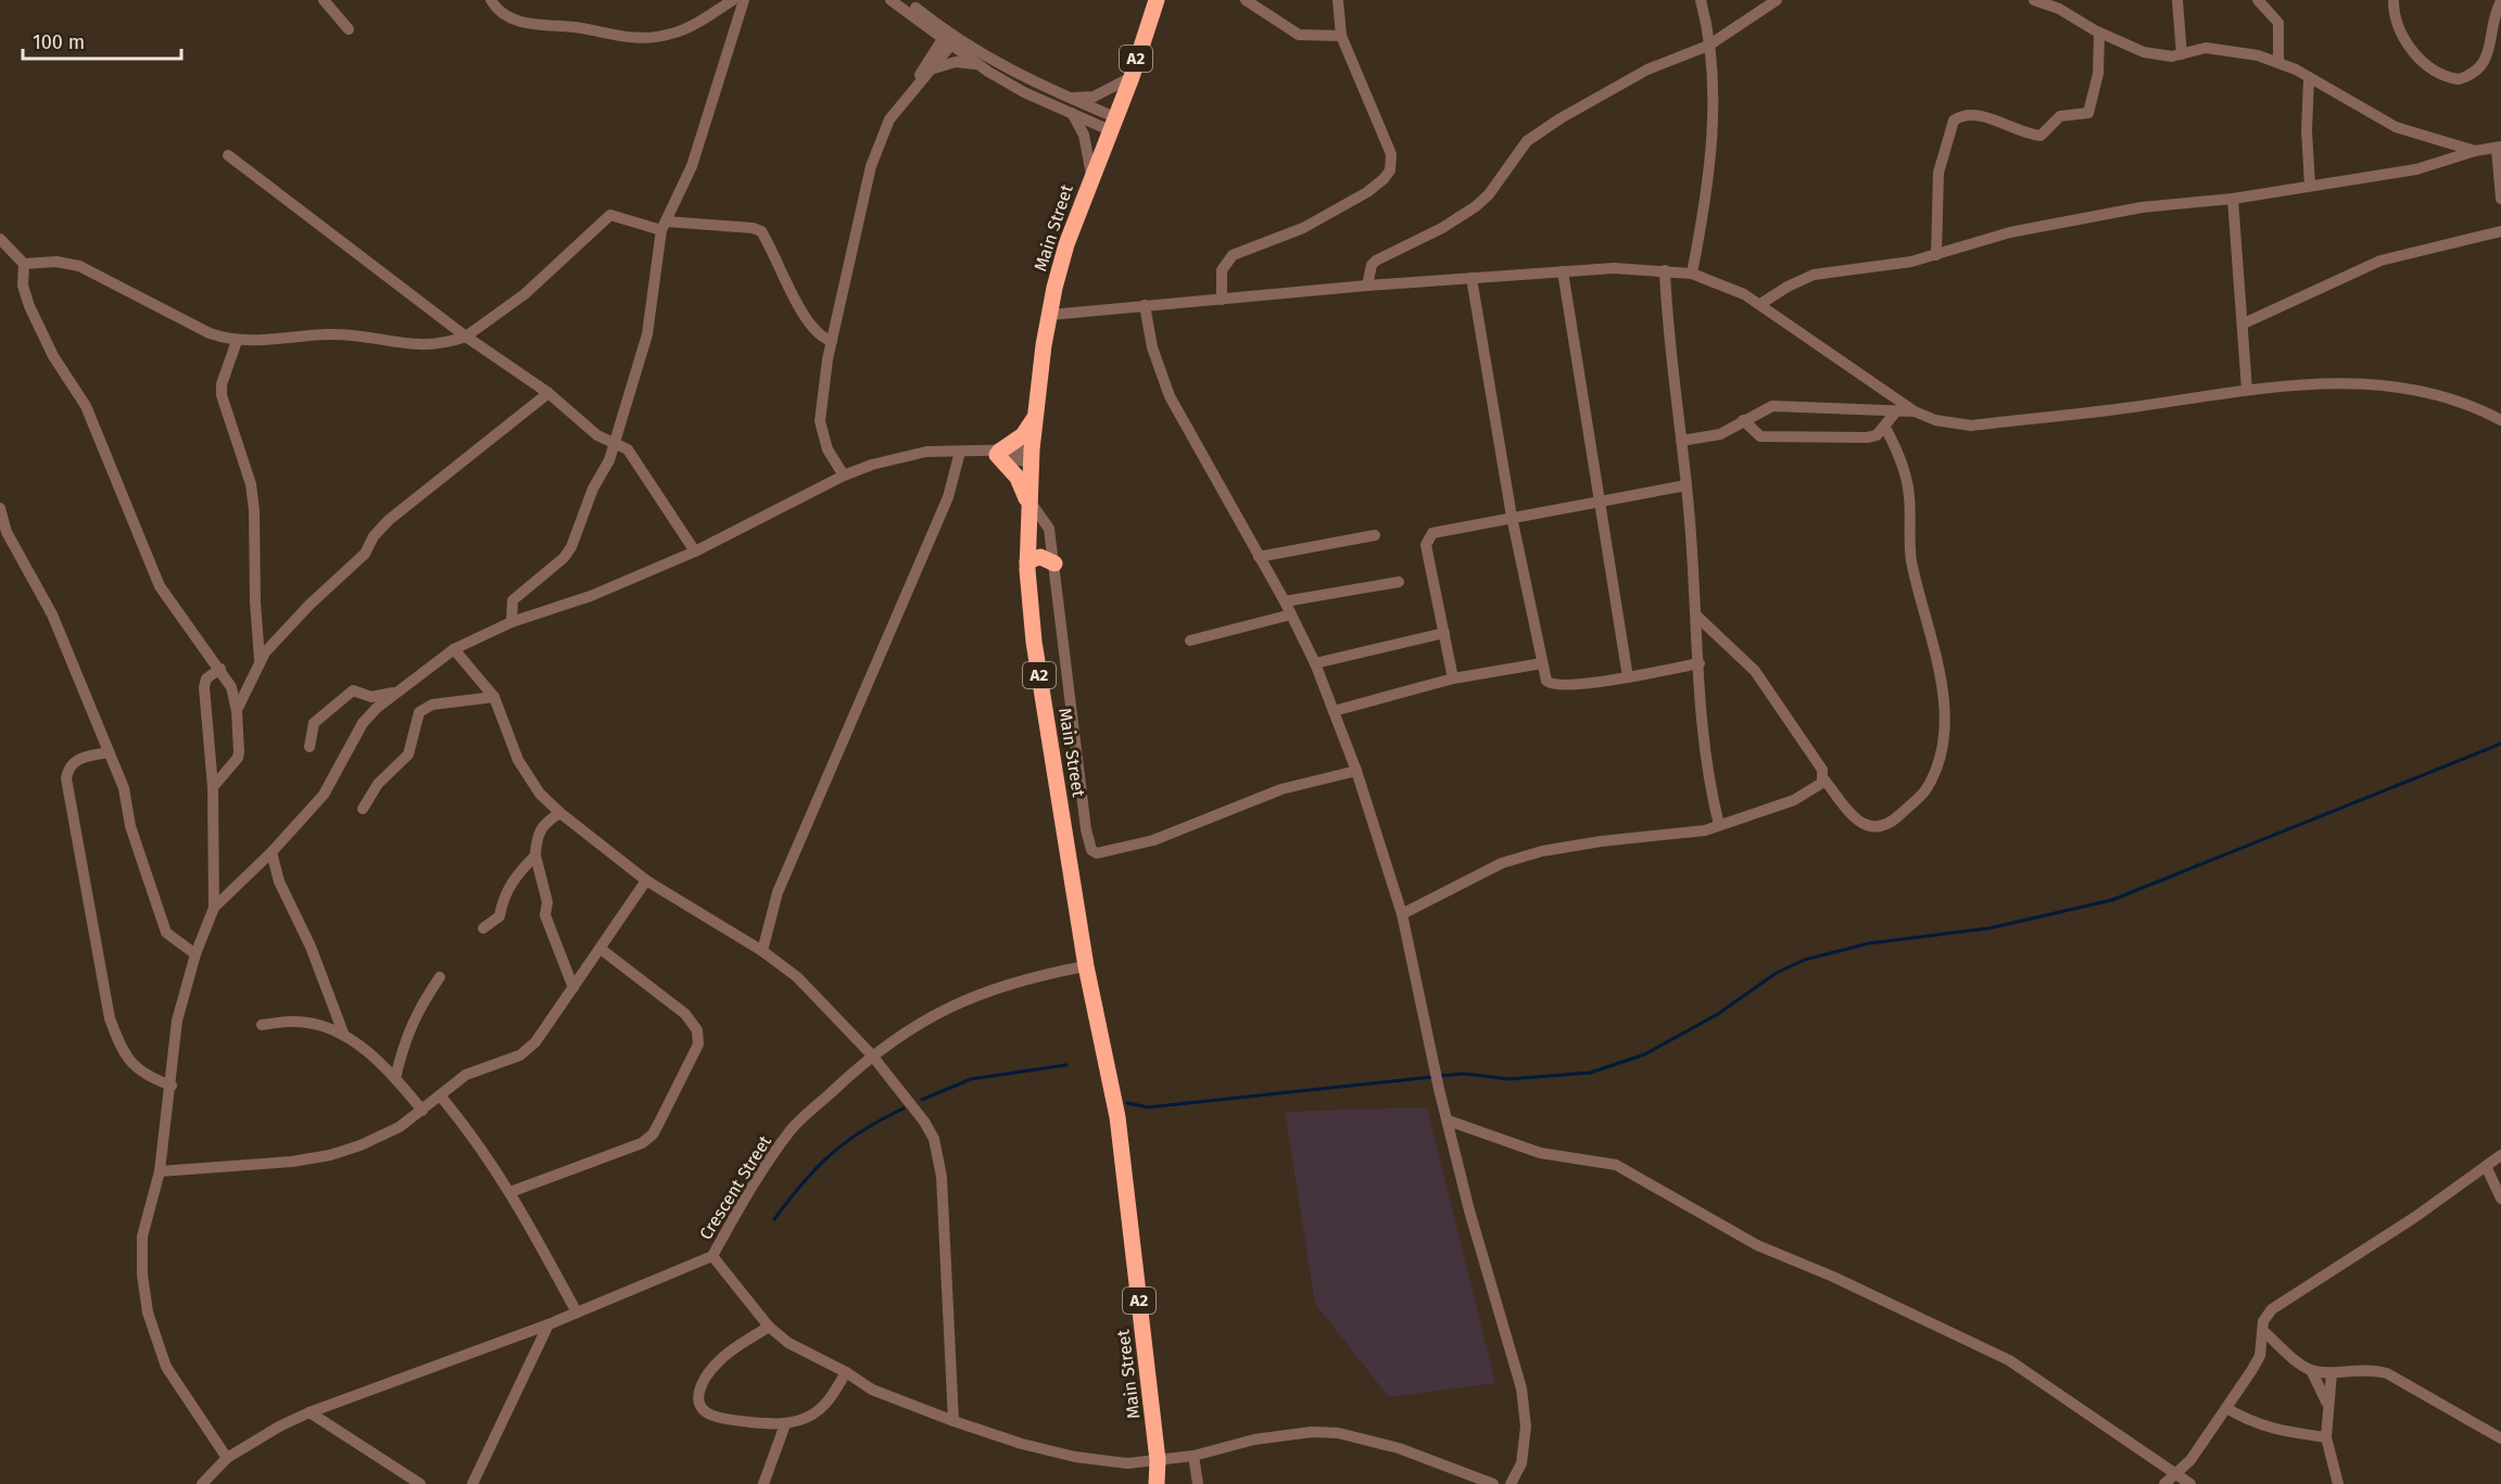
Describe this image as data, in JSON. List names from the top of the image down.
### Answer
{
  "streets": {
    "highway": ["A2", "Main Street"],
    "street": ["Crescent Street"]
  },
  "crossings": [
    ["Main Street", "Crescent Street"]
  ],
  "scale_bar": "100 m"
}
